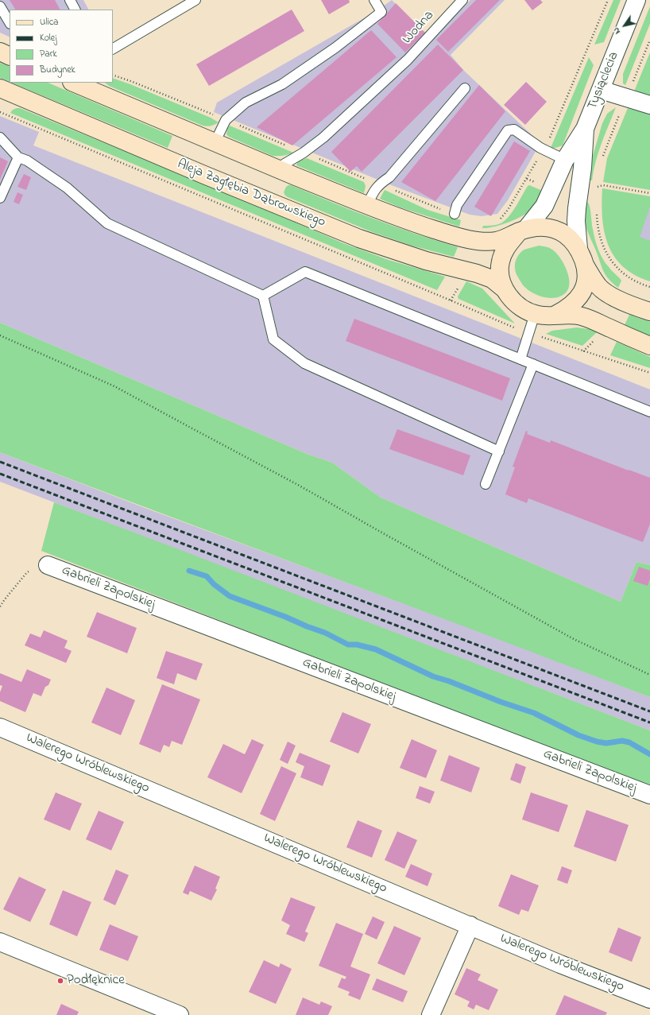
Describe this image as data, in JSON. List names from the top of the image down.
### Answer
{
  "streets": {
    "street": [
      "Tysiąclecia",
      "Aleja Zagłębia Dąbrowskiego",
      "Gabrieli Zapolskiej",
      "Walerego Wróblewskiego"
    ],
    "lane": ["Wodna"]
  },
  "crossings": [
    ["Tysiąclecia", "Aleja Zagłębia Dąbrowskiego"]
  ],
  "places": ["Podłęknice"],
  "legend": [
    "Ulica",
    "Kolej",
    "Park",
    "Budynek"
  ],
  "north": "bottom left"
}
